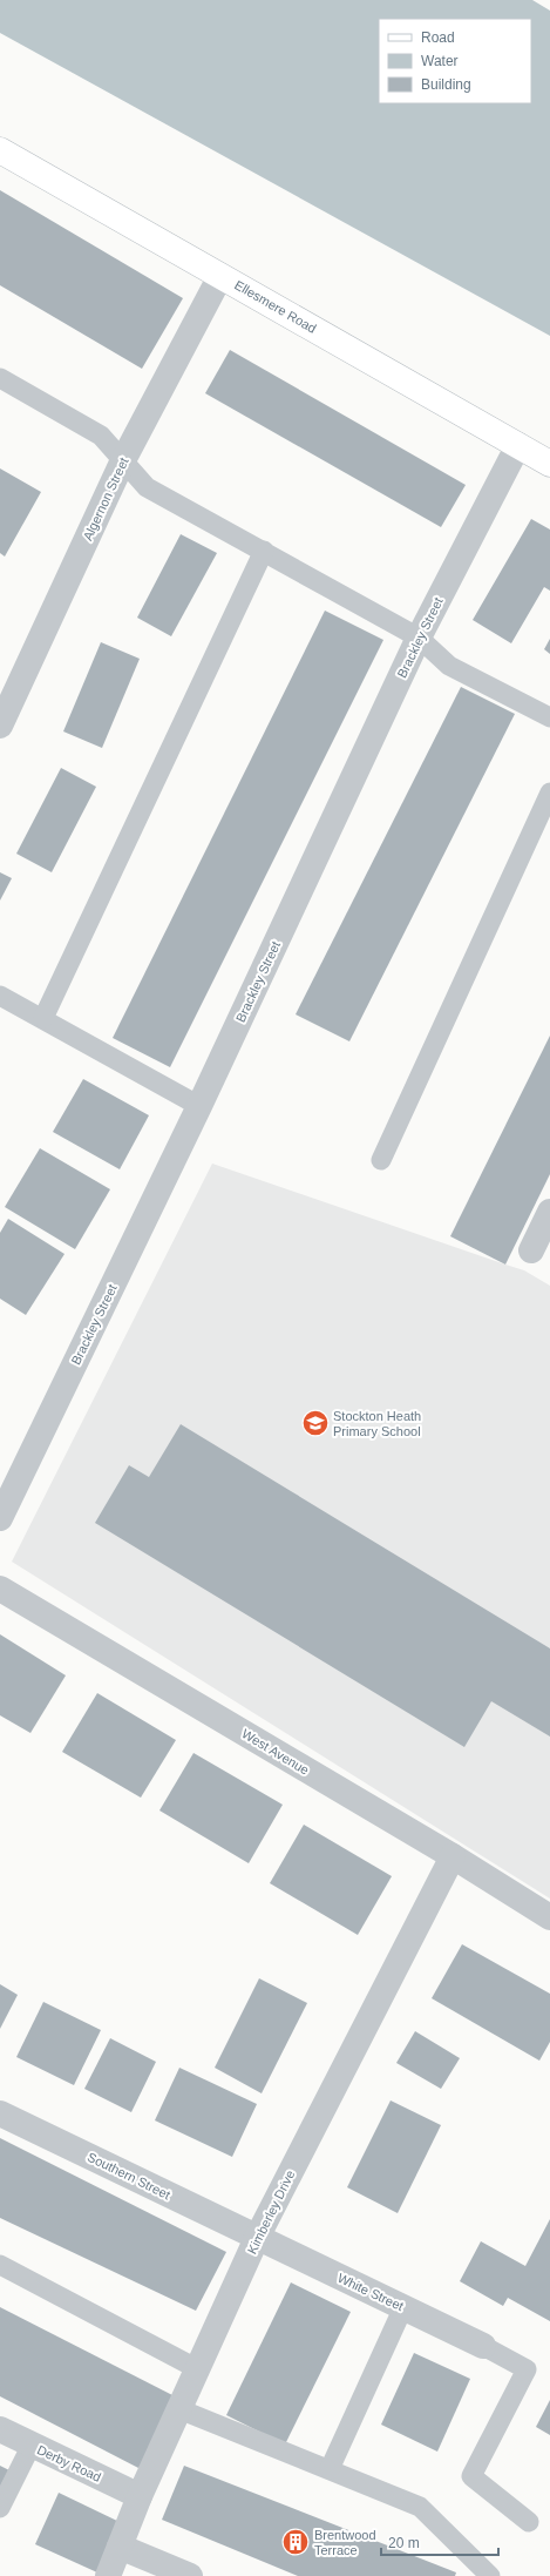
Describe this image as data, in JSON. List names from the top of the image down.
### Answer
{
  "streets": {
    "main road": ["Ellesmere Road"],
    "street": [
      "Algernon Street",
      "Brackley Street",
      "West Avenue",
      "Southern Street",
      "Kimberley Drive",
      "White Street",
      "Derby Road"
    ]
  },
  "crossings": [
    ["Ellesmere Road", "Algernon Street"],
    ["Ellesmere Road", "Brackley Street"],
    ["West Avenue", "Kimberley Drive"],
    ["Southern Street", "Kimberley Drive"],
    ["Southern Street", "White Street"],
    ["Kimberley Drive", "White Street"],
    ["Kimberley Drive", "Derby Road"]
  ],
  "places": {
    "school or university": ["Stockton Heath Primary School"],
    "building": ["Brentwood Terrace"]
  },
  "legend": ["Road", "Water", "Building"],
  "scale_bar": "20 m"
}
